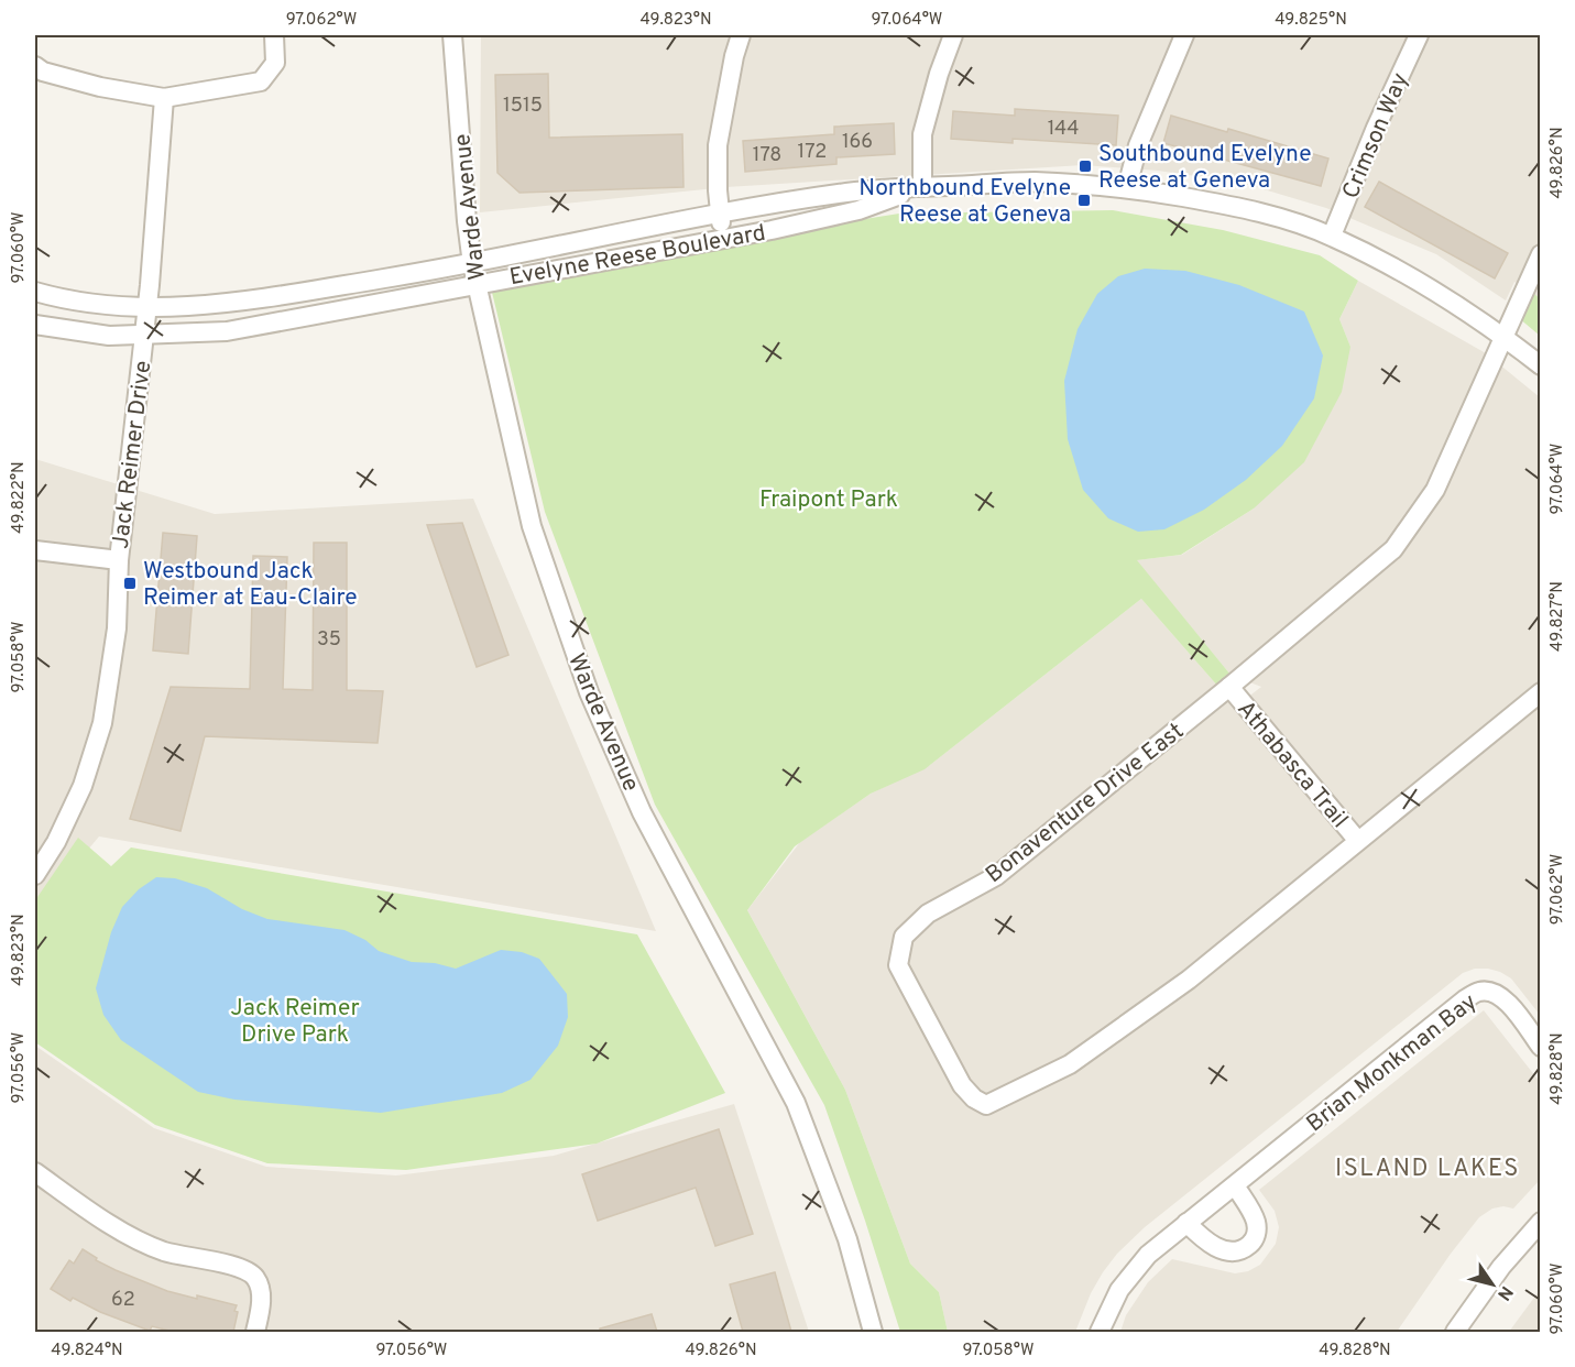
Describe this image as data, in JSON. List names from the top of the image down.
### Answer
{
  "streets": {
    "street": [
      "Crimson Way",
      "Warde Avenue",
      "Evelyne Reese Boulevard",
      "Jack Reimer Drive",
      "Athabasca Trail",
      "Bonaventure Drive East",
      "Brian Monkman Bay"
    ]
  },
  "crossings": [
    ["Crimson Way", "Evelyne Reese Boulevard"],
    ["Warde Avenue", "Evelyne Reese Boulevard"],
    ["Evelyne Reese Boulevard", "Jack Reimer Drive"],
    ["Evelyne Reese Boulevard", "Bonaventure Drive East"],
    ["Athabasca Trail", "Bonaventure Drive East"]
  ],
  "districts": ["ISLAND LAKES"],
  "parks": ["Fraipont Park", "Jack Reimer Drive Park"],
  "places": {
    "transit": ["Southbound Evelyne Reese at Geneva", "Northbound Evelyne Reese at Geneva", "Westbound Jack Reimer at Eau-Claire"]
  },
  "house_numbers": [
    "1515",
    "144",
    "166",
    "172",
    "178",
    "35",
    "62"
  ],
  "north": "bottom right",
  "coordinates": [
    "97.062°W",
    "49.823°N",
    "97.064°W",
    "49.825°N",
    "49.826°N",
    "97.060°W",
    "49.822°N",
    "49.827°N",
    "97.058°W",
    "97.056°W",
    "49.828°N",
    "49.824°N"
  ]
}
